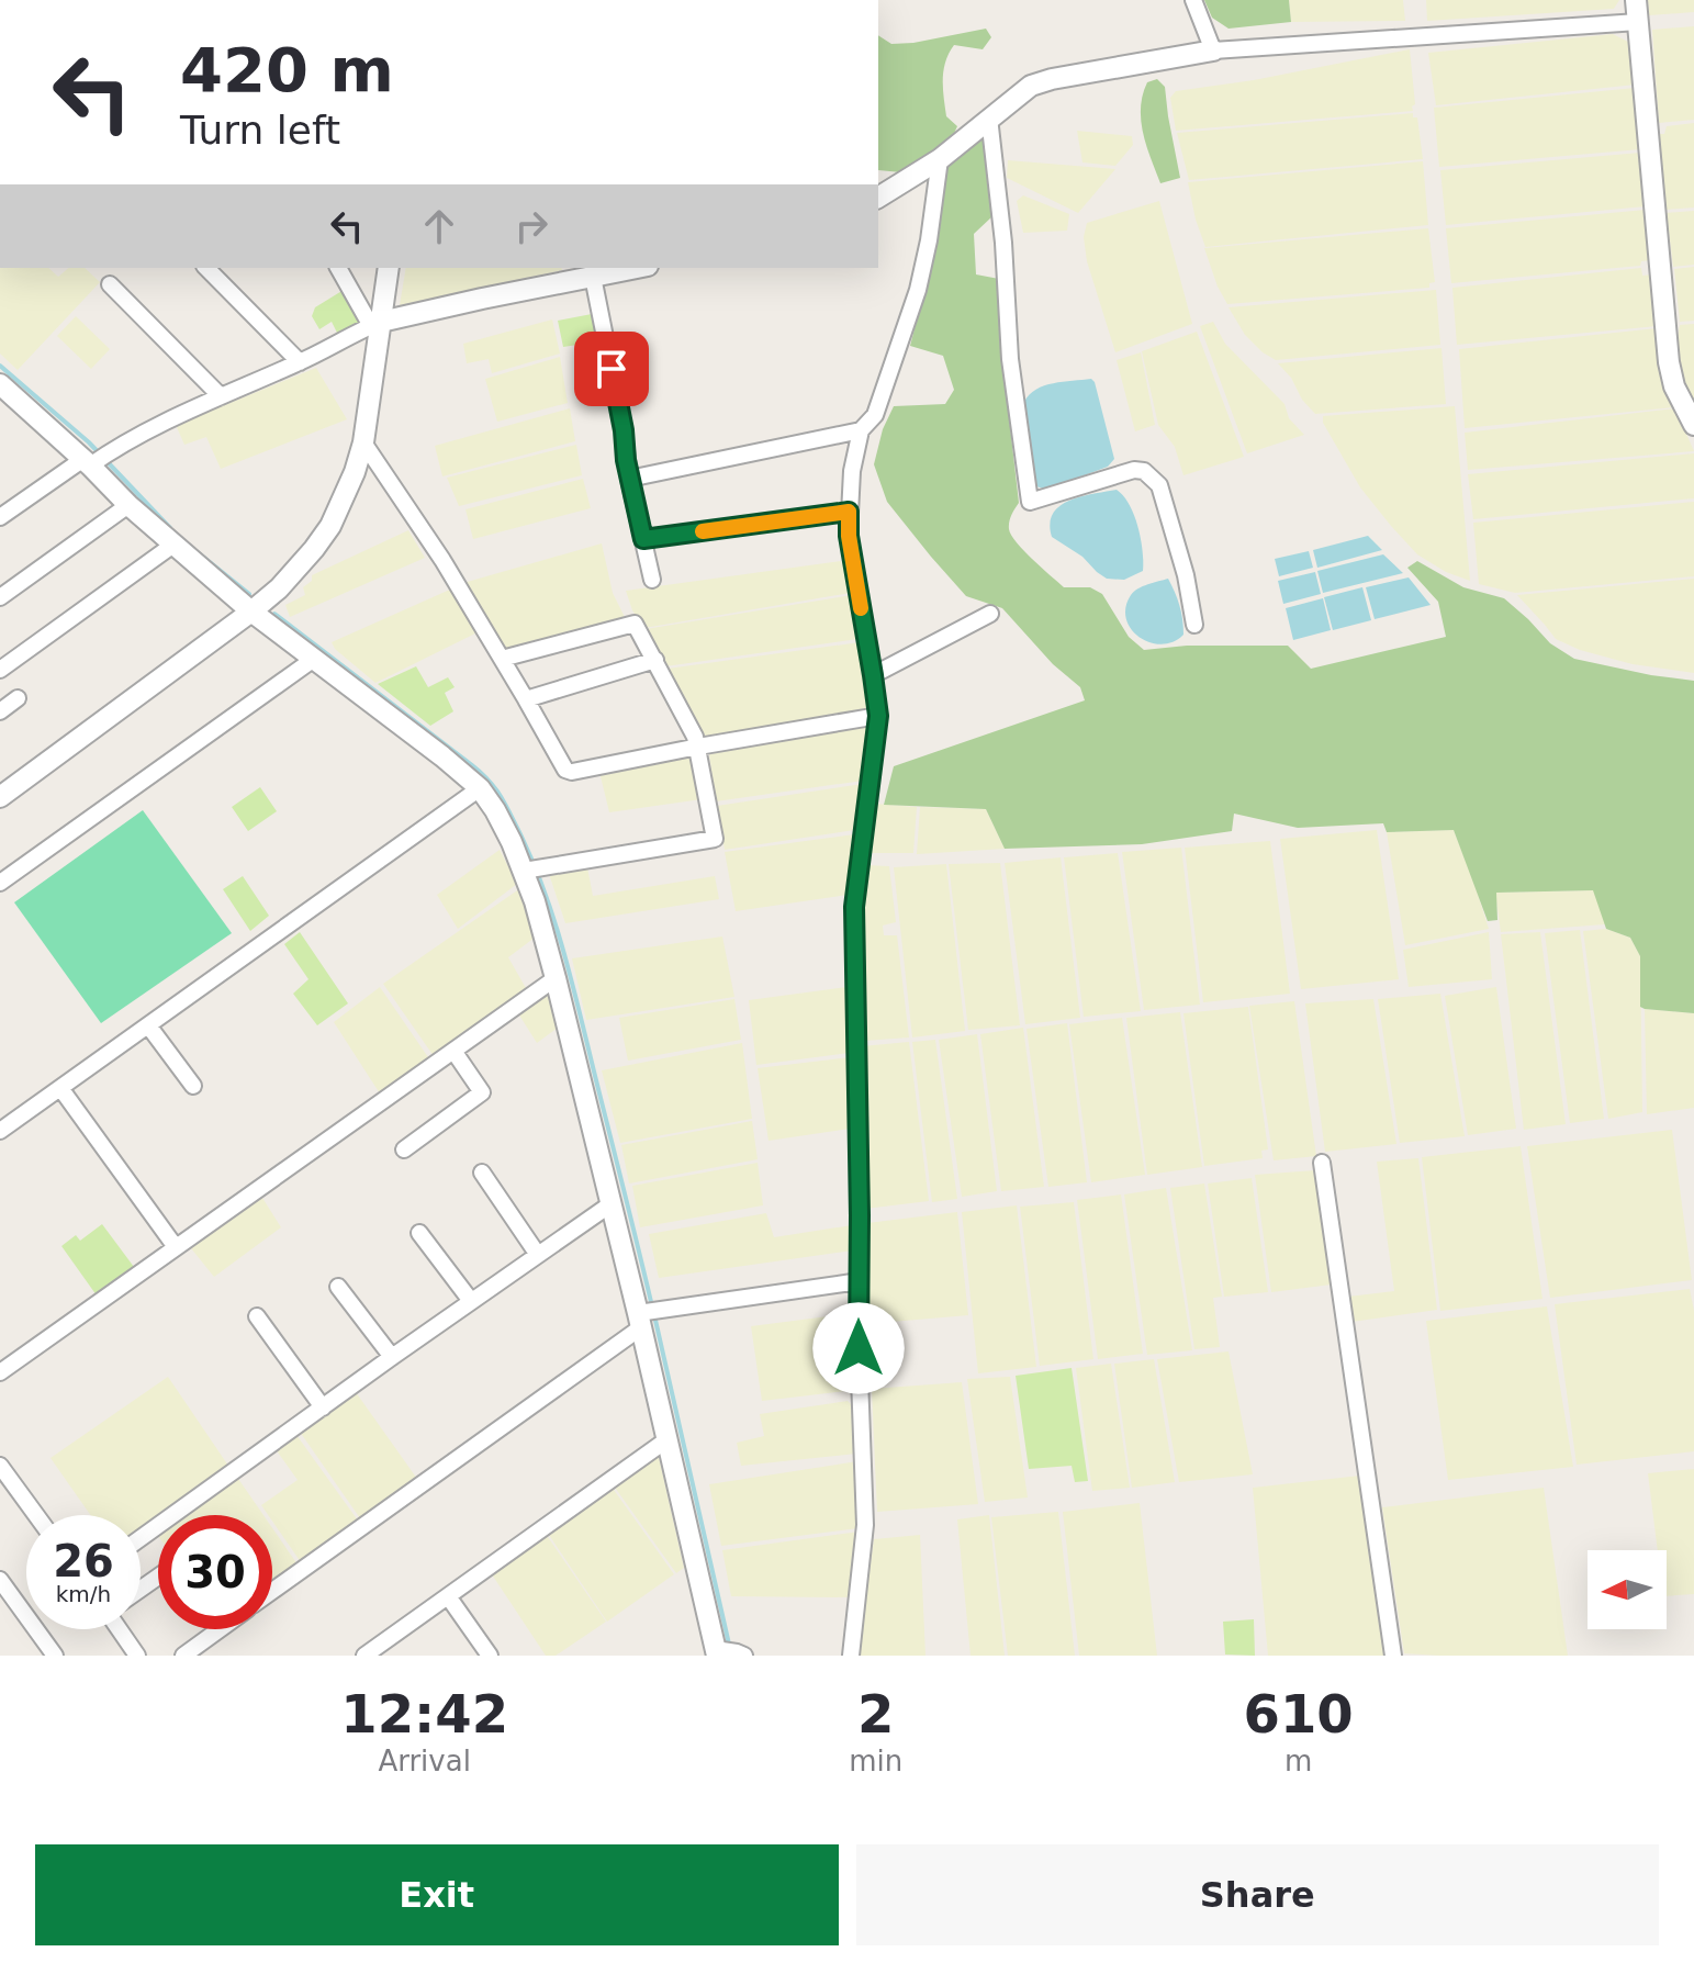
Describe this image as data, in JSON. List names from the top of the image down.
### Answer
{
  "north": "left",
  "page": {
    "turn": ["420 m", "Turn left"],
    "speed": "26 km/h",
    "limit": "30",
    "eta": [
      "12:42",
      "Arrival",
      "2",
      "min",
      "610",
      "m"
    ],
    "buttons": ["Exit", "Share"]
  }
}
